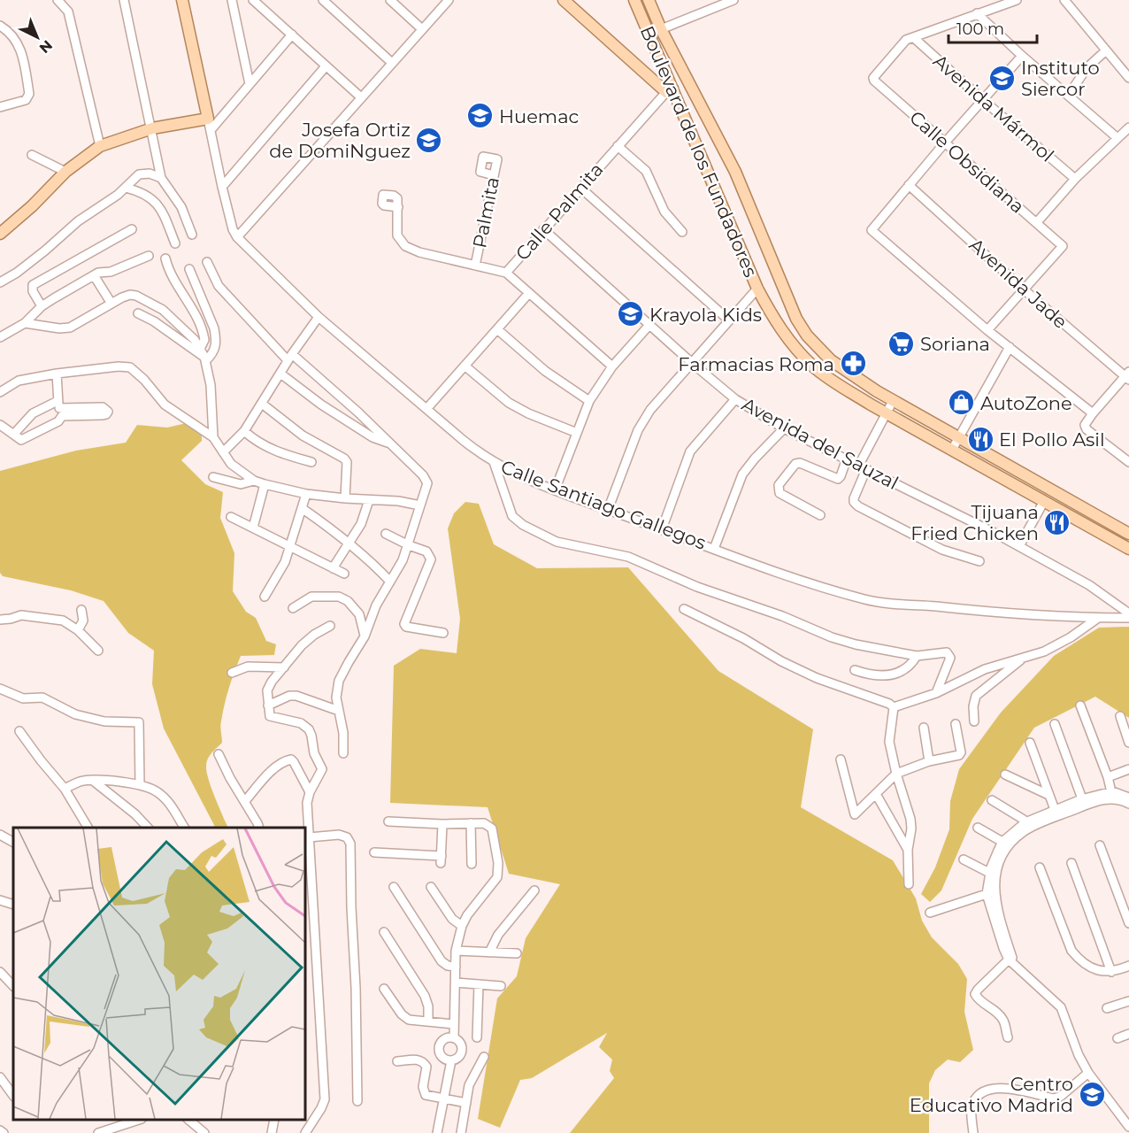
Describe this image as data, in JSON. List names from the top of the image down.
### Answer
{
  "streets": {
    "main road": ["Boulevard de los Fundadores", "Calle Santiago Gallegos"],
    "street": [
      "Avenida Mármol",
      "Calle Obsidiana",
      "Calle Palmita",
      "Palmita",
      "Avenida Jade",
      "Avenida del Sauzal"
    ]
  },
  "crossings": [
    ["Avenida Mármol", "Calle Obsidiana"],
    ["Boulevard de los Fundadores", "Calle Palmita"],
    ["Calle Obsidiana", "Avenida Jade"],
    ["Calle Palmita", "Palmita"],
    ["Calle Palmita", "Avenida del Sauzal"]
  ],
  "places": {
    "school or university": [
      "Instituto Siercor",
      "Huemac",
      "Josefa Ortiz de DomiNguez",
      "Krayola Kids",
      "Centro Educativo Madrid"
    ],
    "supermarket": ["Soriana"],
    "pharmacy": ["Farmacias Roma"],
    "shop": ["AutoZone"],
    "restaurant": ["El Pollo Asil", "Tijuana Fried Chicken"]
  },
  "scale_bar": "100 m",
  "north": "bottom right"
}
